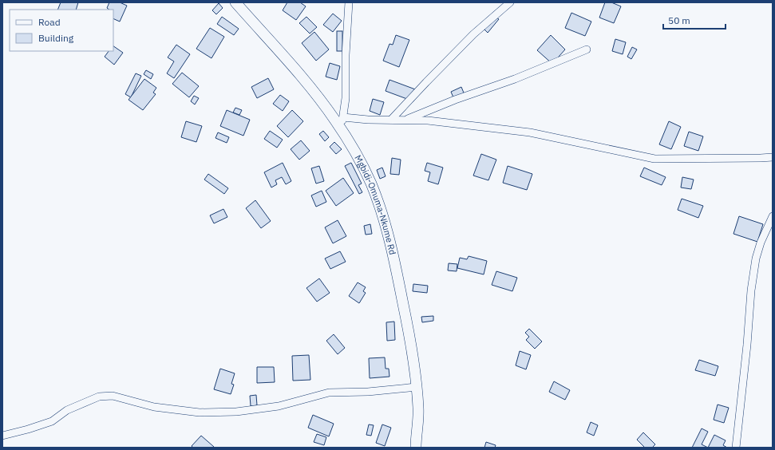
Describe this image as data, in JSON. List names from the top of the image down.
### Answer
{
  "streets": {
    "street": ["Mgbidi-Omuma-Nkume Rd"]
  },
  "legend": ["Road", "Building"],
  "scale_bar": "50 m"
}
